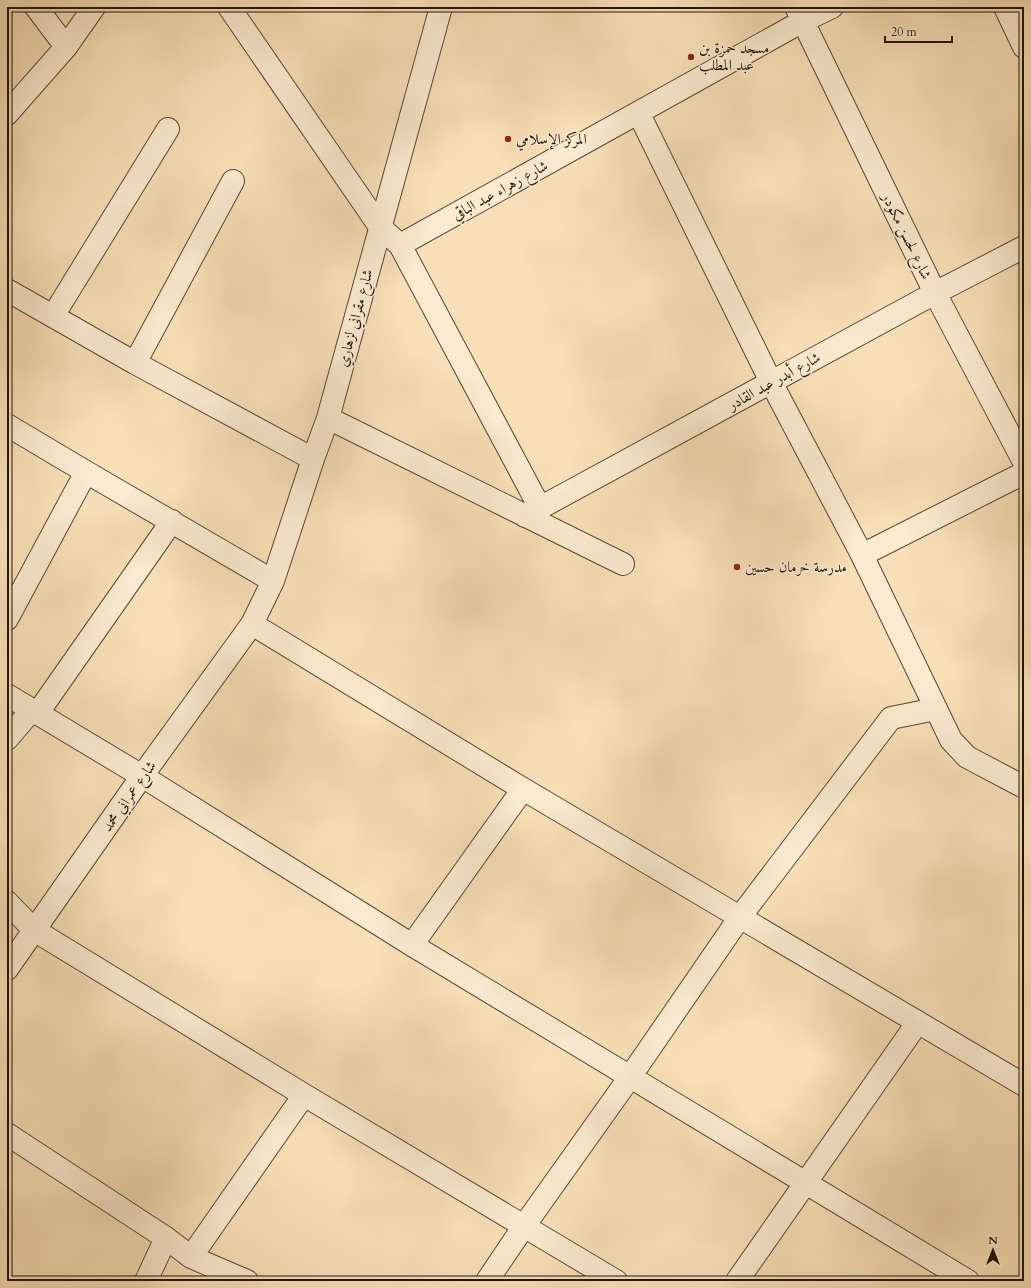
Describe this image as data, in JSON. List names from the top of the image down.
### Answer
{
  "streets": {
    "street": [
      "شارع زهراء عبد الباقي",
      "شارع لحسن مكودر",
      "شارع مقراني لزهاري",
      "شارع أبدر عبد القادر",
      "شارع عمراني محمد"
    ]
  },
  "crossings": [
    ["شارع زهراء عبد الباقي", "شارع لحسن مكودر"],
    ["شارع لحسن مكودر", "شارع أبدر عبد القادر"],
    ["شارع مقراني لزهاري", "شارع عمراني محمد"]
  ],
  "places": ["مسجد حمزة بن عبد المطلب", "المركز الإسلامي", "مدرسة خرمان حسين"],
  "scale_bar": "20 m",
  "north": "top"
}
